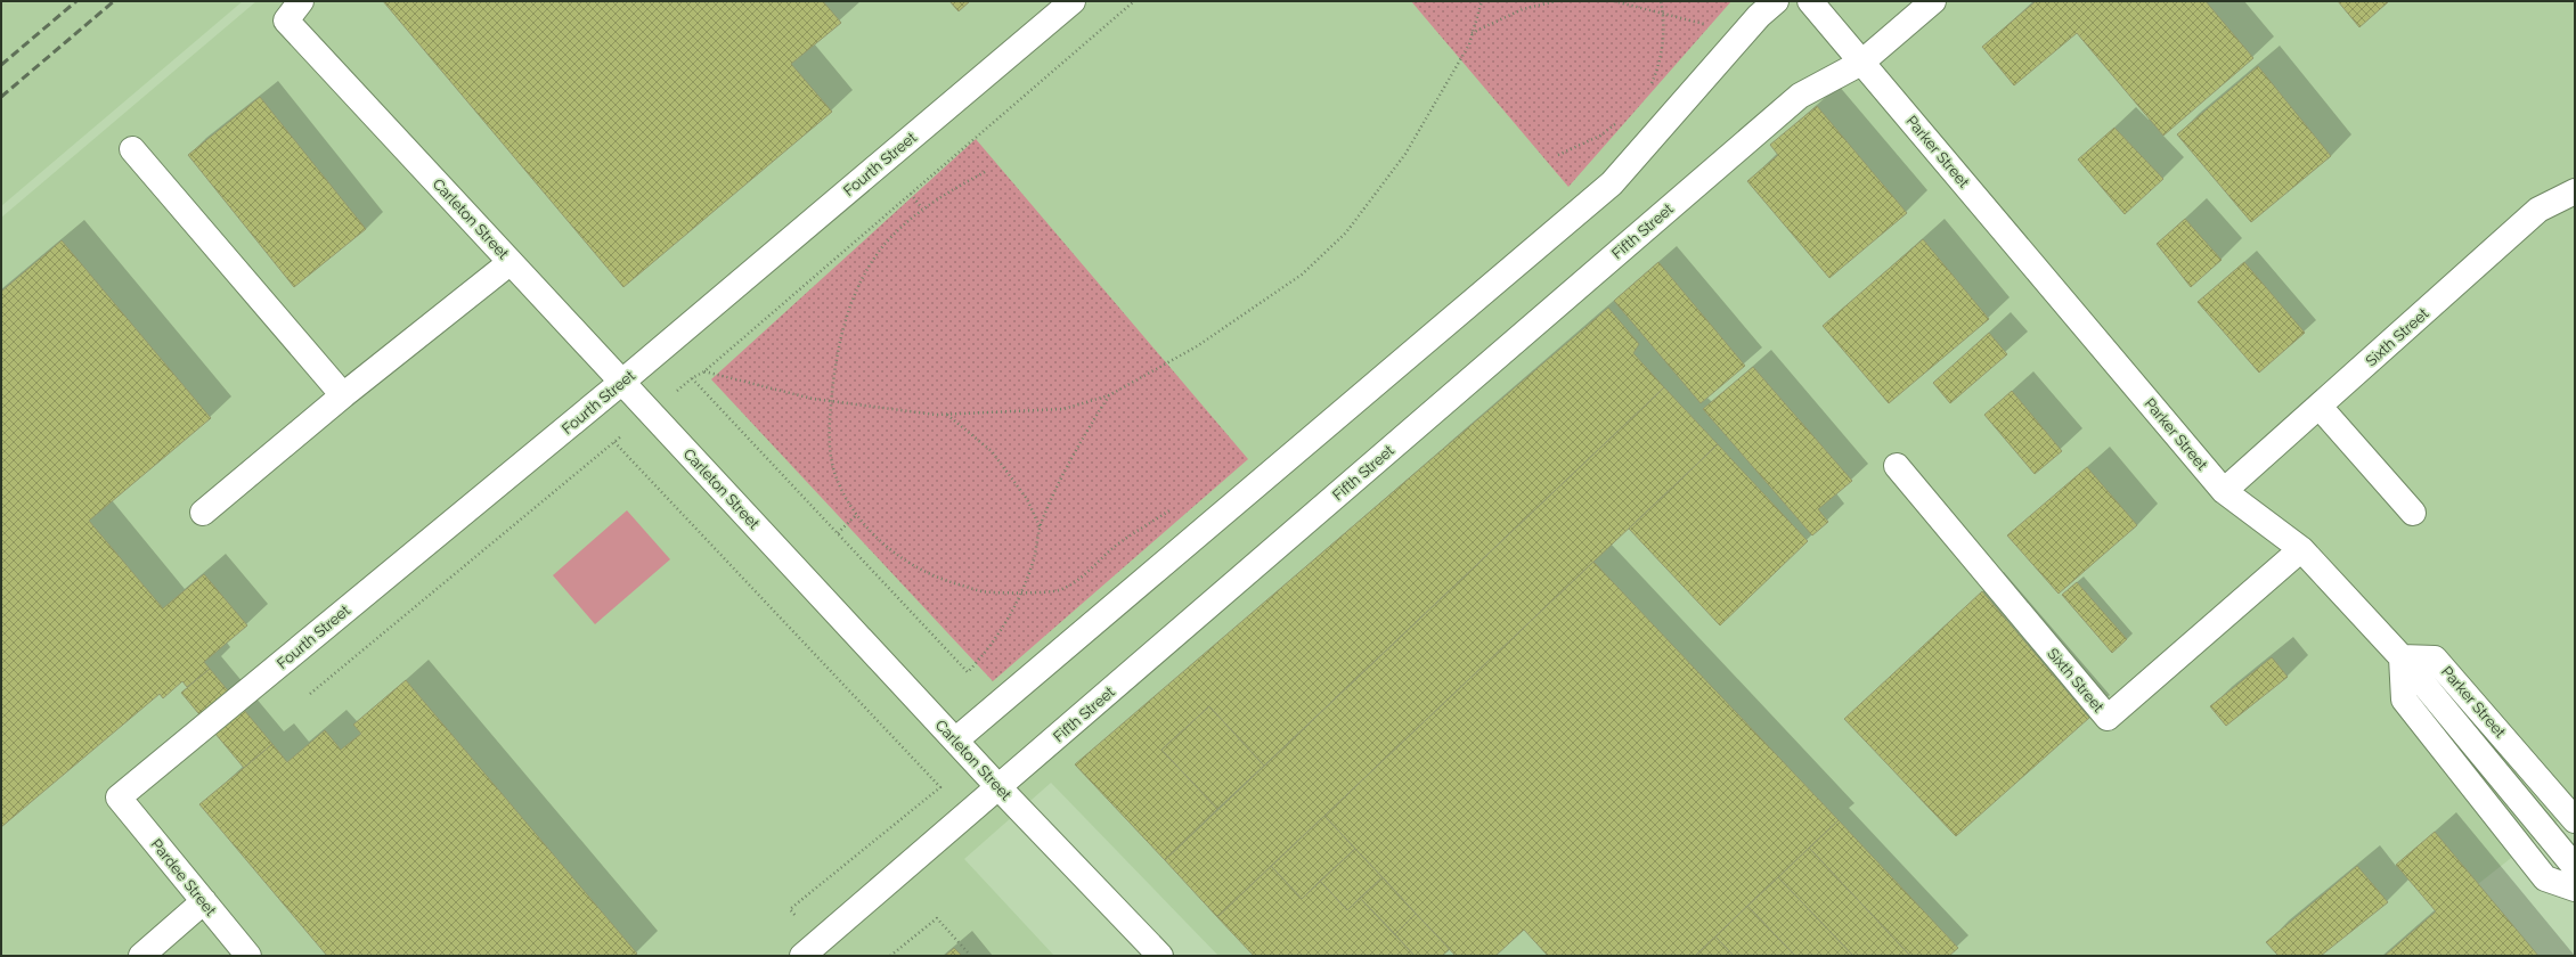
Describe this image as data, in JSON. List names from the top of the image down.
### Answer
{
  "streets": {
    "street": [
      "Parker Street",
      "Fourth Street",
      "Carleton Street",
      "Fifth Street",
      "Sixth Street",
      "Pardee Street"
    ]
  },
  "crossings": [
    ["Parker Street", "Fifth Street"],
    ["Parker Street", "Sixth Street"],
    ["Fourth Street", "Carleton Street"],
    ["Fourth Street", "Pardee Street"],
    ["Carleton Street", "Fifth Street"]
  ]
}
